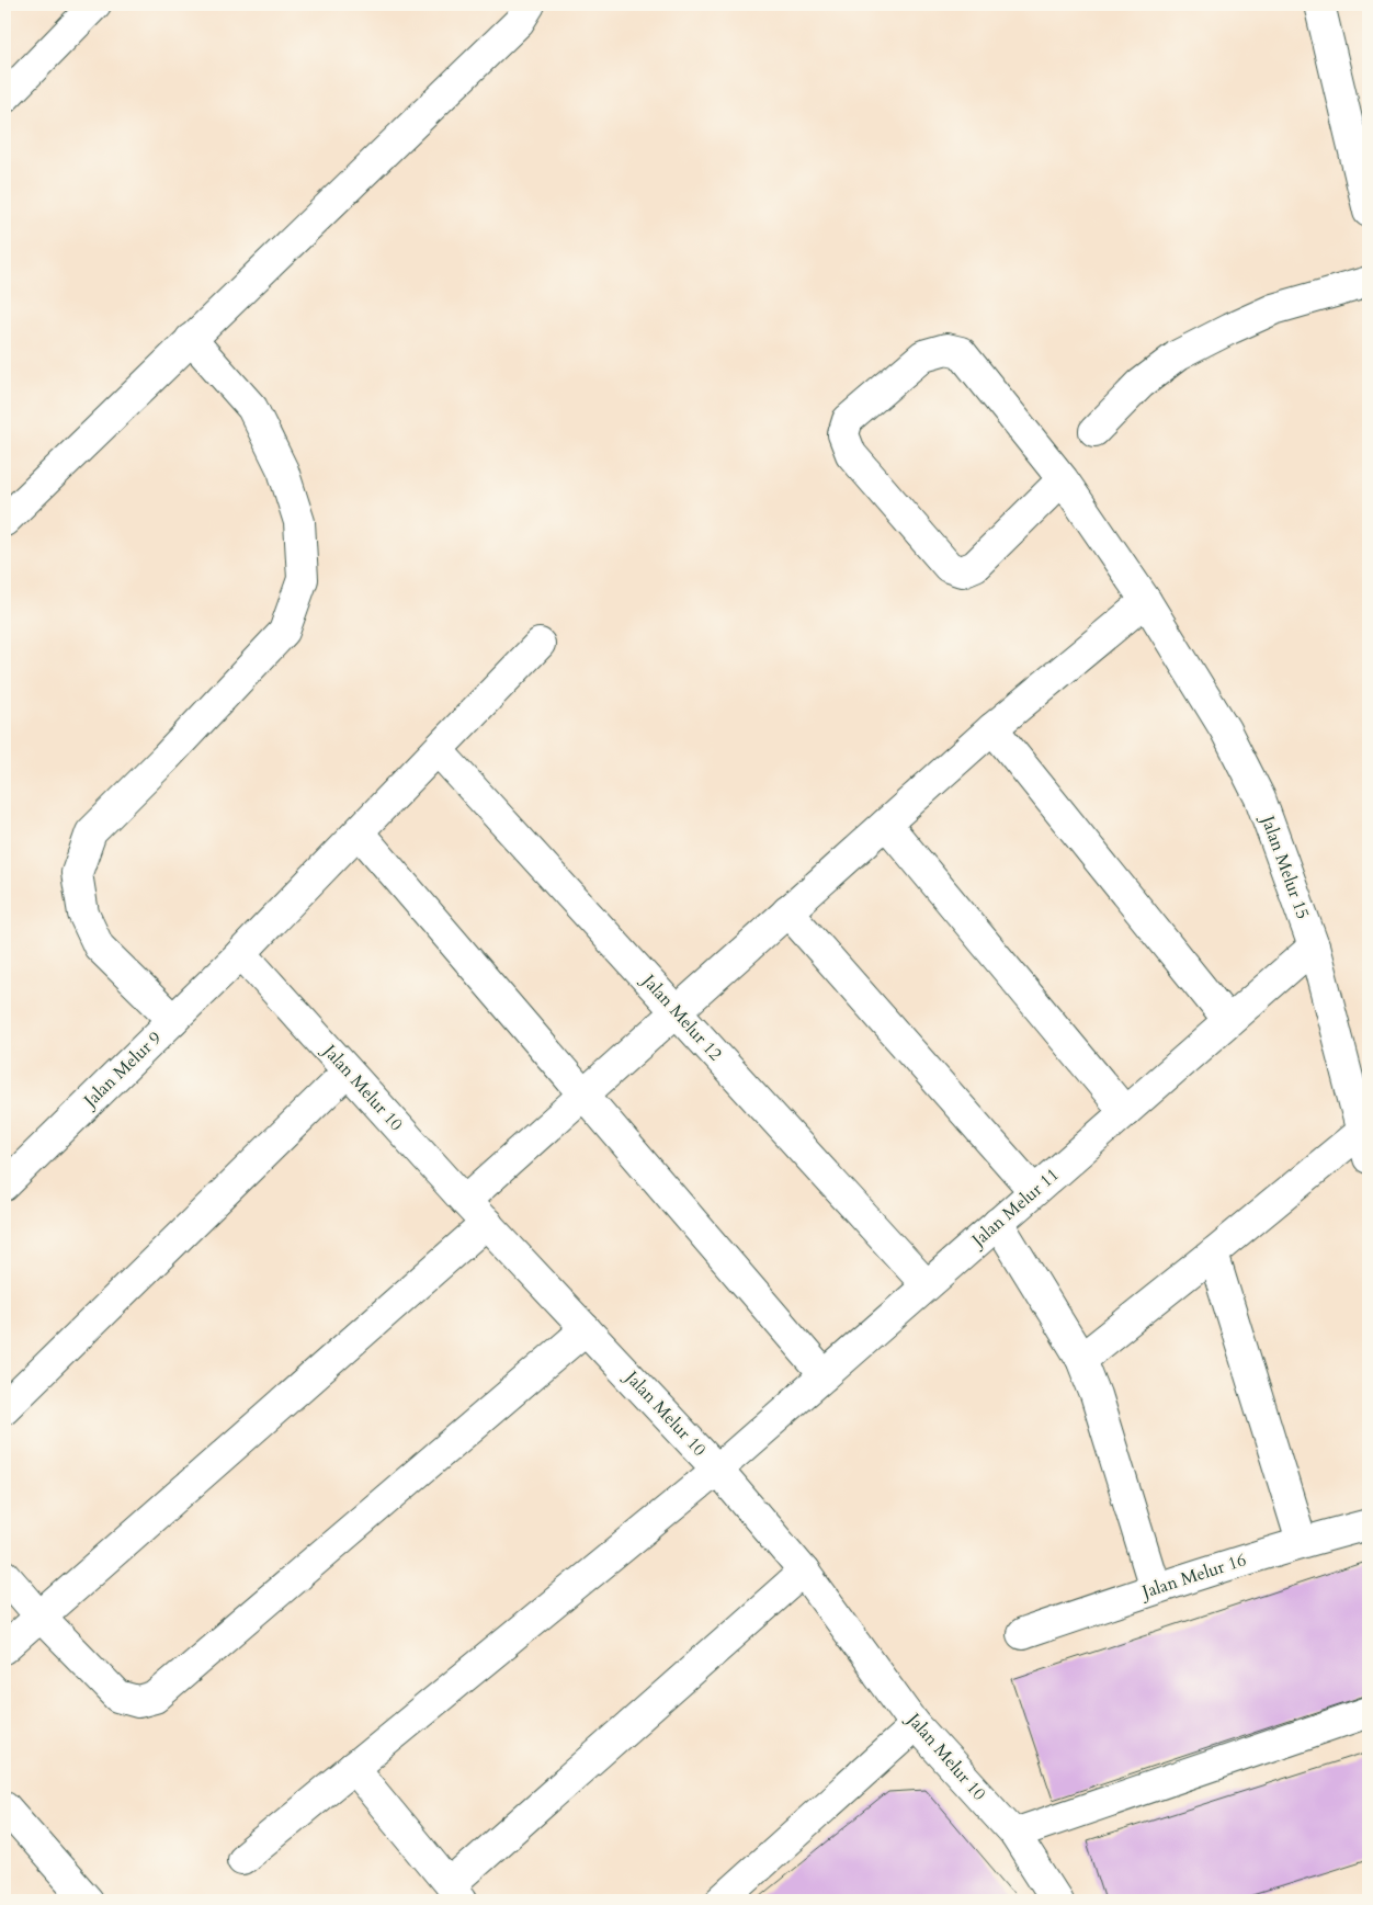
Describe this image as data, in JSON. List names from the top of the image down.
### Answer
{
  "streets": {
    "street": [
      "Jalan Melur 15",
      "Jalan Melur 12",
      "Jalan Melur 9",
      "Jalan Melur 10",
      "Jalan Melur 11",
      "Jalan Melur 16"
    ]
  },
  "crossings": [
    ["Jalan Melur 15", "Jalan Melur 11"],
    ["Jalan Melur 12", "Jalan Melur 9"],
    ["Jalan Melur 12", "Jalan Melur 11"],
    ["Jalan Melur 9", "Jalan Melur 10"],
    ["Jalan Melur 10", "Jalan Melur 11"]
  ]
}
